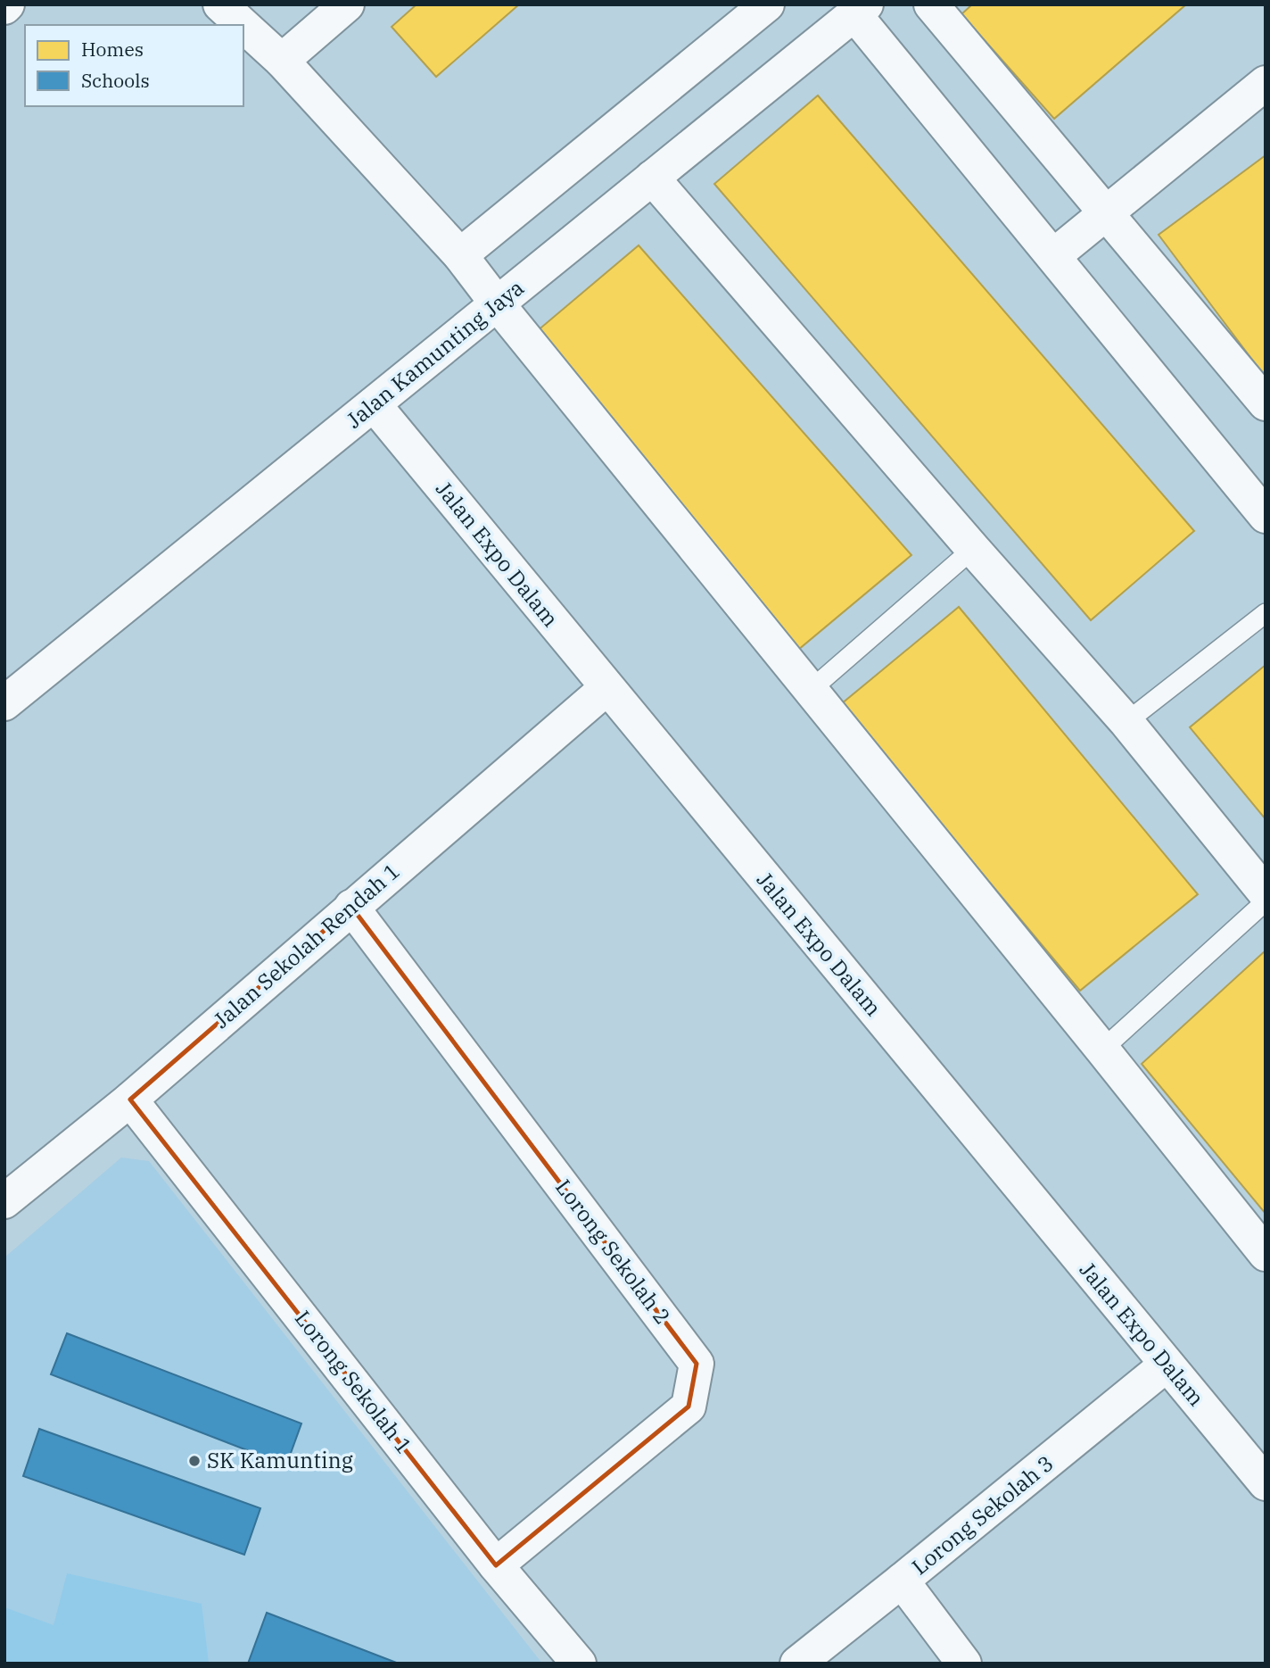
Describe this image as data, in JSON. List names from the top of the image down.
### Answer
{
  "streets": {
    "street": [
      "Jalan Kamunting Jaya",
      "Jalan Expo Dalam",
      "Jalan Sekolah Rendah 1",
      "Lorong Sekolah 2",
      "Lorong Sekolah 1",
      "Lorong Sekolah 3"
    ]
  },
  "crossings": [
    ["Jalan Kamunting Jaya", "Jalan Expo Dalam"],
    ["Jalan Expo Dalam", "Jalan Sekolah Rendah 1"],
    ["Jalan Expo Dalam", "Lorong Sekolah 3"],
    ["Jalan Sekolah Rendah 1", "Lorong Sekolah 2"],
    ["Jalan Sekolah Rendah 1", "Lorong Sekolah 1"],
    ["Lorong Sekolah 2", "Lorong Sekolah 1"]
  ],
  "places": ["SK Kamunting"],
  "legend": ["Homes", "Schools"]
}
